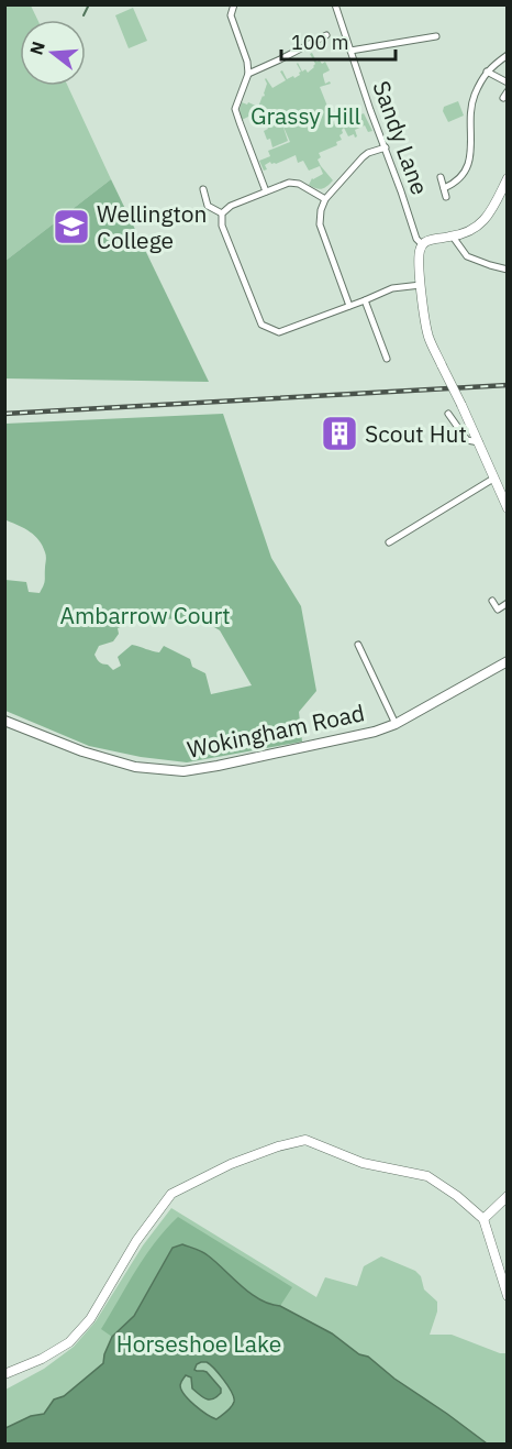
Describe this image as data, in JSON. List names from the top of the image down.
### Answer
{
  "streets": {
    "main road": ["Wokingham Road"],
    "street": ["Sandy Lane"]
  },
  "parks": ["Grassy Hill", "Ambarrow Court", "Horseshoe Lake"],
  "places": {
    "school or university": ["Wellington College"],
    "building": ["Scout Hut"]
  },
  "scale_bar": "100 m",
  "north": "left"
}
